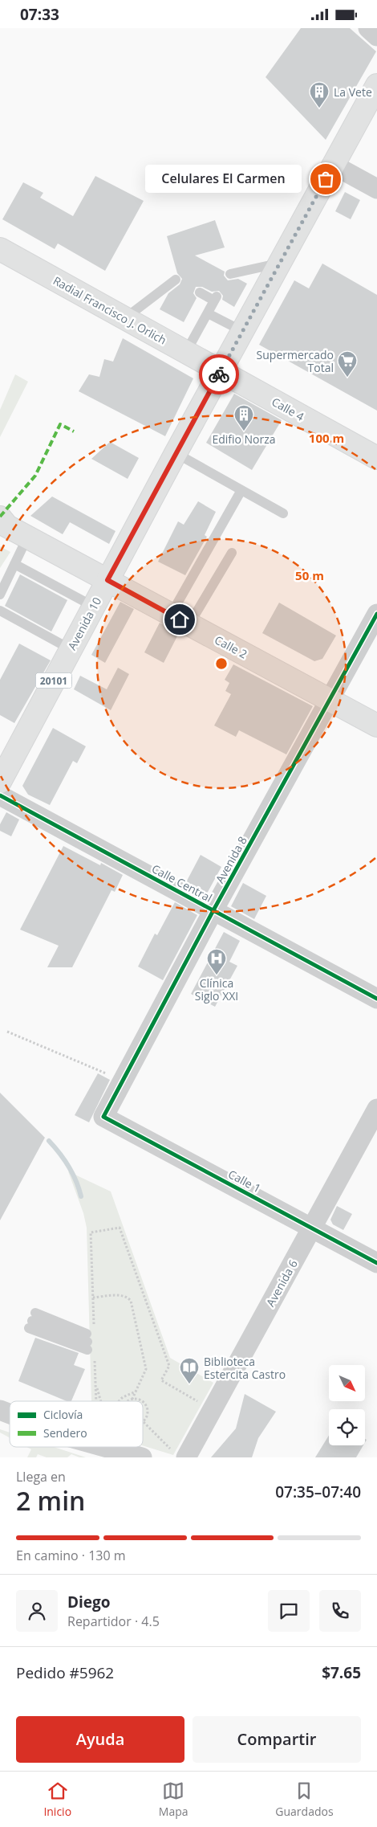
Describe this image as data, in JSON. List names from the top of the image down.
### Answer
{
  "streets": {
    "main road": [
      "Radial Francisco J. Orlich",
      "Calle 4",
      "Avenida 10",
      "Calle 2",
      "20101"
    ],
    "street": [
      "Avenida 8",
      "Calle Central",
      "Calle 1",
      "Avenida 6"
    ]
  },
  "crossings": [
    ["Radial Francisco J. Orlich", "Calle 4"],
    ["Radial Francisco J. Orlich", "Avenida 10"],
    ["Calle 4", "Avenida 10"],
    ["Avenida 10", "Calle 2"],
    ["Calle 2", "Avenida 8"],
    ["Avenida 8", "Calle Central"],
    ["Avenida 8", "Calle 1"],
    ["Calle 1", "Avenida 6"]
  ],
  "places": {
    "building": ["La Vete", "Edifio Norza"],
    "other": ["Celulares El Carmen"],
    "supermarket": ["Supermercado Total"],
    "hospital": ["Clínica Siglo XXI"],
    "library": ["Biblioteca Estercita Castro"]
  },
  "legend": ["Ciclovía", "Sendero"],
  "north": "bottom right",
  "page": {
    "status": "07:33",
    "bubble": "Celulares El Carmen",
    "heading": ["2 min", "Llega en", "07:35–07:40"],
    "panel": [
      "Diego",
      "Repartidor · 4.5",
      "Pedido #5962",
      "$7.65"
    ],
    "bar": "En camino · 130 m",
    "buttons": ["Ayuda", "Compartir"],
    "tabs": ["Inicio", "Mapa", "Guardados"]
  },
  "rings": ["100 m", "50 m"]
}
